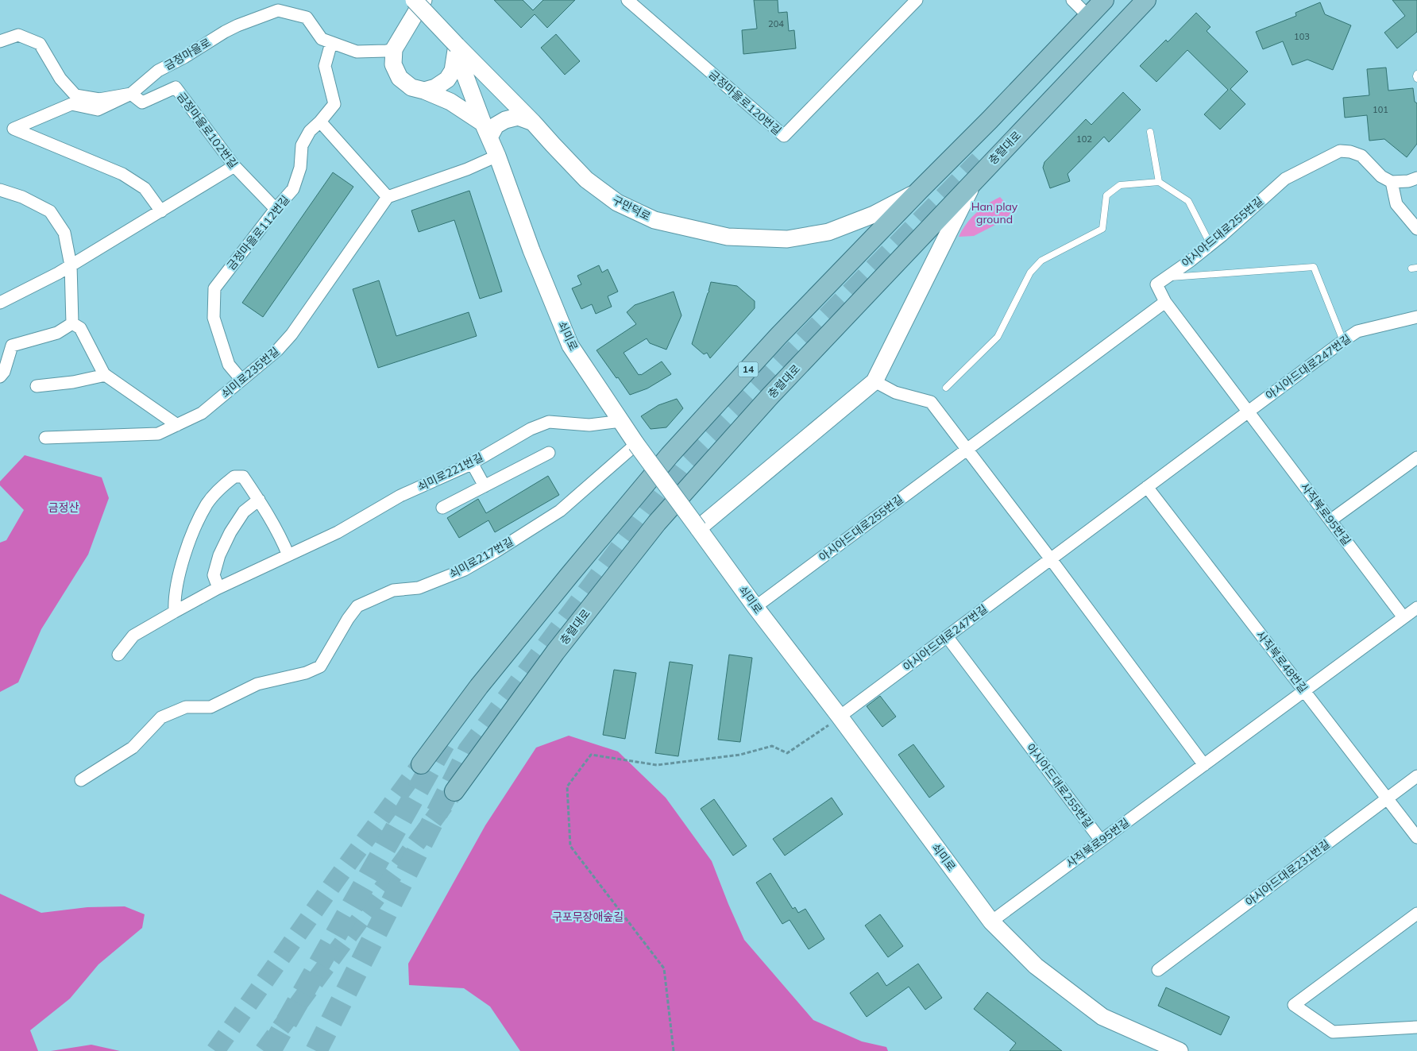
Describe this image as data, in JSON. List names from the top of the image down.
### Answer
{
  "streets": {
    "main road": [
      "충렬대로",
      "구만덕로",
      "쇠미로",
      "14"
    ],
    "street": [
      "금정마을로",
      "금정마을로120번길",
      "금정마을로102번길",
      "아시아드대로255번길",
      "금정마을로112번길",
      "아시아드대로247번길",
      "쇠미로235번길",
      "쇠미로221번길",
      "사직북로95번길",
      "쇠미로217번길",
      "사직북로48번길",
      "아시아드대로231번길"
    ]
  },
  "crossings": [
    ["금정마을로", "금정마을로102번길"],
    ["금정마을로", "금정마을로112번길"],
    ["금정마을로102번길", "금정마을로112번길"],
    ["구만덕로", "쇠미로"],
    ["구만덕로", "14"],
    ["아시아드대로255번길", "쇠미로"],
    ["아시아드대로255번길", "아시아드대로247번길"],
    ["아시아드대로255번길", "사직북로95번길"],
    ["금정마을로112번길", "쇠미로235번길"],
    ["쇠미로", "아시아드대로247번길"],
    ["쇠미로", "쇠미로221번길"],
    ["쇠미로", "사직북로95번길"],
    ["쇠미로", "쇠미로217번길"],
    ["아시아드대로247번길", "사직북로95번길"],
    ["아시아드대로247번길", "사직북로48번길"],
    ["사직북로95번길", "사직북로48번길"],
    ["사직북로48번길", "아시아드대로231번길"]
  ],
  "parks": ["Han play ground", "금정산", "구포무장애숲길"],
  "house_numbers": [
    "204",
    "103",
    "101",
    "102"
  ]
}
